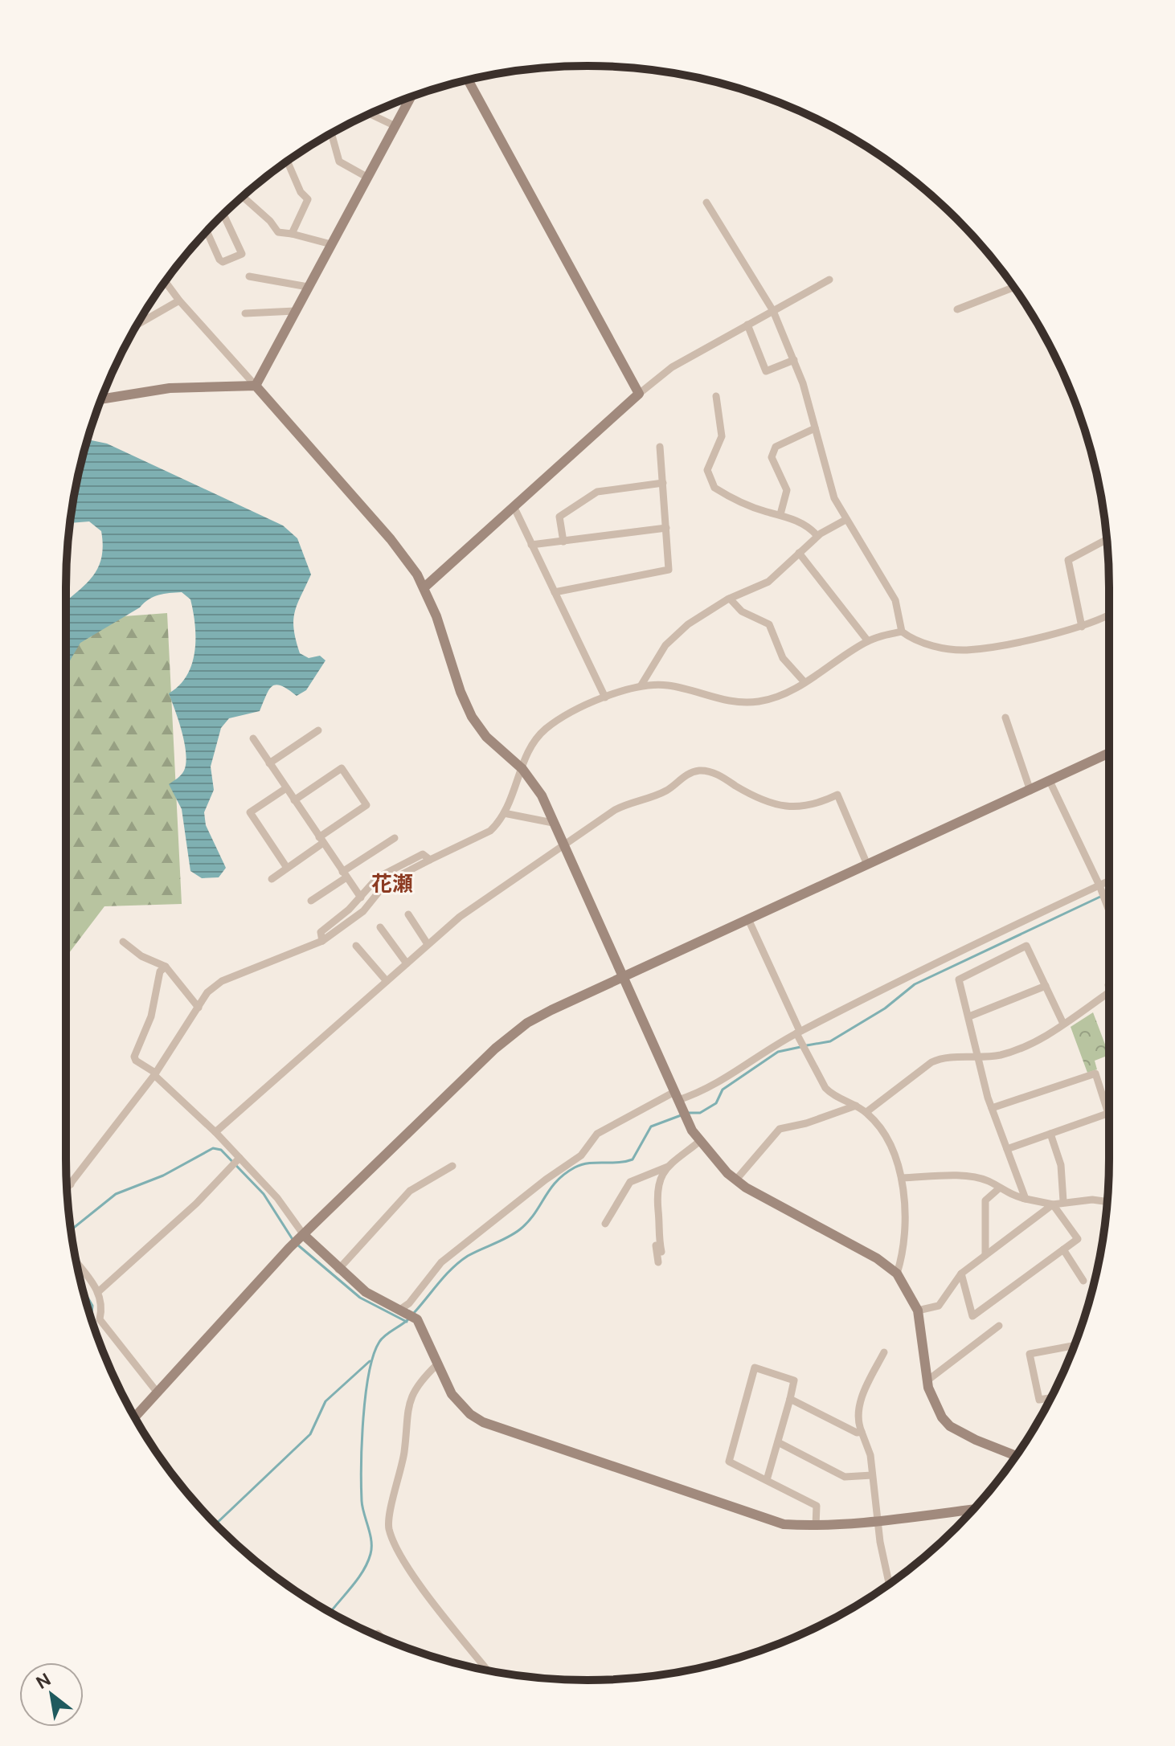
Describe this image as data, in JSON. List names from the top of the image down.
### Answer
{
  "districts": ["花瀬"],
  "north": "top left"
}
